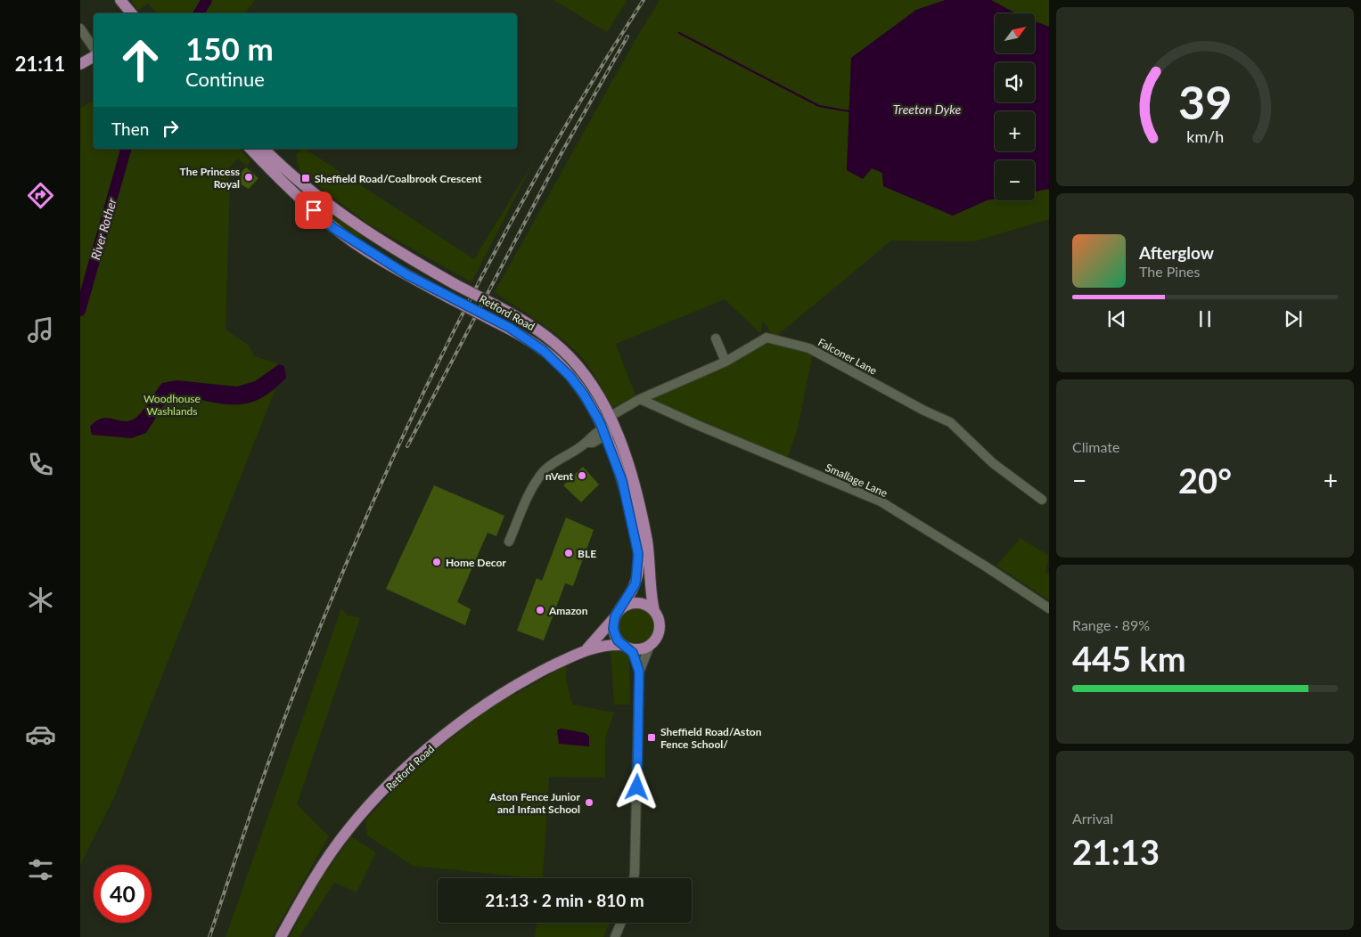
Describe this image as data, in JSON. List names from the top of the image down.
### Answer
{
  "streets": {
    "main road": ["Retford Road"],
    "street": ["Falconer Lane", "Smallage Lane"]
  },
  "crossings": [
    ["Retford Road", "Falconer Lane"],
    ["Falconer Lane", "Smallage Lane"]
  ],
  "water": ["Treeton Dyke", "River Rother"],
  "parks": ["Woodhouse Washlands"],
  "places": {
    "other": [
      "The Princess Royal",
      "nVent",
      "BLE",
      "Home Decor",
      "Amazon",
      "Aston Fence Junior and Infant School"
    ],
    "transit": ["Sheffield Road/Coalbrook Crescent", "Sheffield Road/Aston Fence School/"]
  },
  "north": "top right",
  "page": {
    "tabs": "21:11",
    "map_buttons": ["+", "−"],
    "turn": ["150 m", "Continue"],
    "then": "Then",
    "song": ["Afterglow", "The Pines"],
    "tile": [
      "Climate",
      ["Range · 89%", "445 km"],
      ["Arrival", "21:13"]
    ],
    "heat": ["−", "20°", "+"],
    "limit": "40",
    "trip": "21:13 · 2 min · 810 m",
    "gauge": ["39", "km/h"]
  }
}
